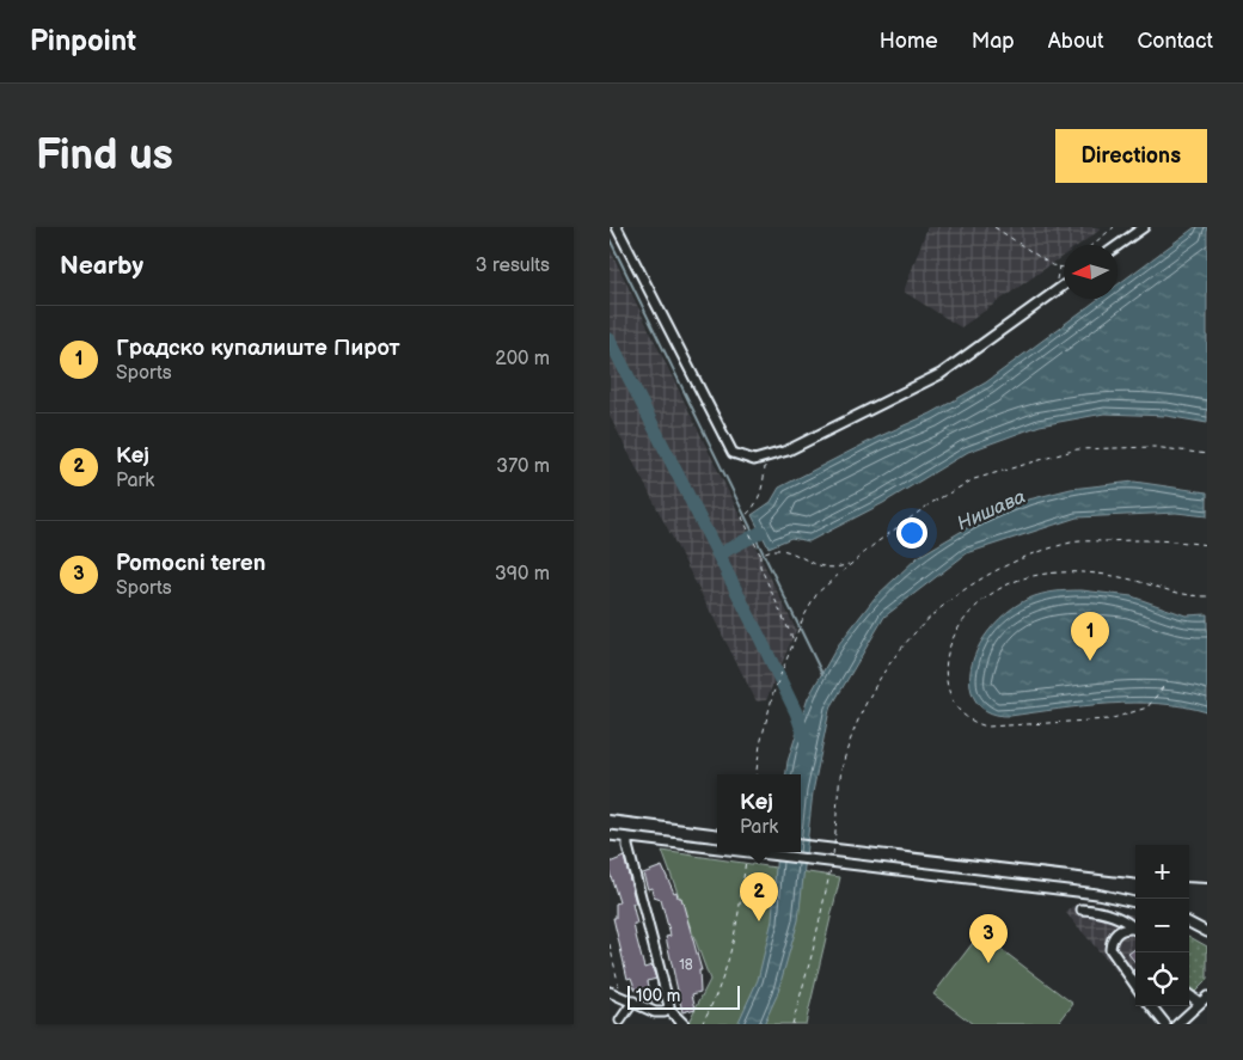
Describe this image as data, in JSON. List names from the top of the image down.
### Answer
{
  "water": ["Нишава"],
  "house_numbers": ["18"],
  "scale_bar": "100 m",
  "north": "left",
  "page": {
    "header": "Pinpoint",
    "nav": [
      "Home",
      "Map",
      "About",
      "Contact"
    ],
    "buttons": "Directions",
    "title": "Find us",
    "heading": ["Nearby", "3 results"],
    "list": [
      {
        "mark": "1",
        "name": "Градско купалиште Пирот",
        "note": "Sports",
        "value": "200 m"
      },
      {
        "mark": "2",
        "name": "Кеј",
        "note": "Park",
        "value": "370 m"
      },
      {
        "mark": "3",
        "name": "Pomocni teren",
        "note": "Sports",
        "value": "390 m"
      }
    ],
    "pins": ["1", "2", "3"],
    "popup": ["Кеј", "Park"],
    "map_buttons": ["+", "−"],
    "scale": "100 m"
  }
}
